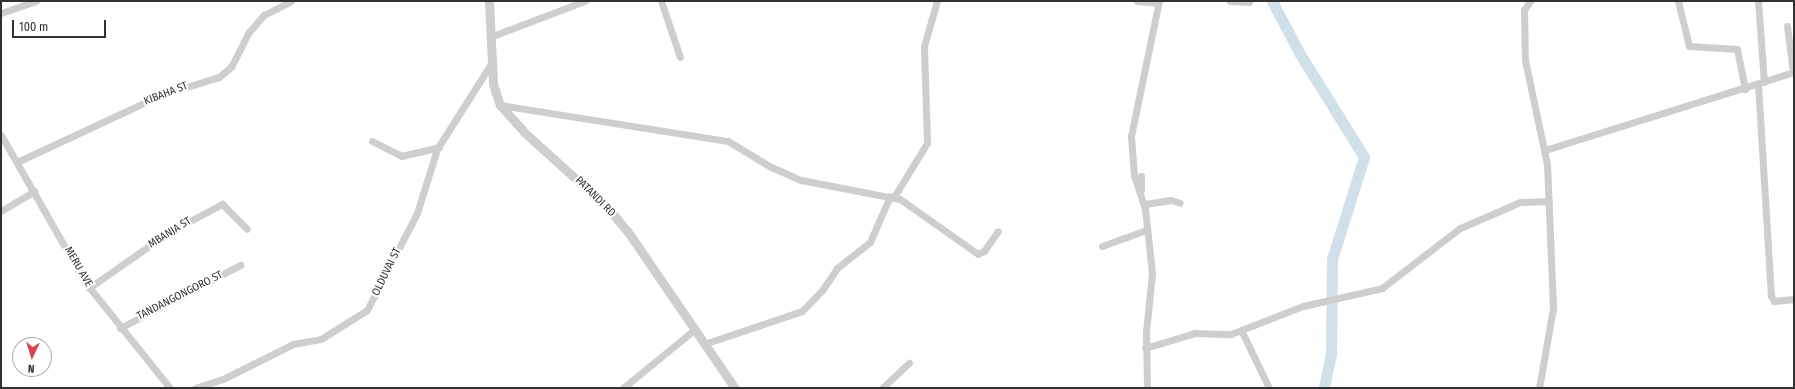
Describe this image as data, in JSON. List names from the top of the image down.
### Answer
{
  "streets": {
    "street": [
      "KIBAHA ST",
      "PATANDI RD",
      "MBANJA ST",
      "MERU AVE",
      "OLDUVAI ST",
      "TANDANGONGORO ST"
    ]
  },
  "crossings": [
    ["KIBAHA ST", "MERU AVE"],
    ["PATANDI RD", "OLDUVAI ST"],
    ["MBANJA ST", "MERU AVE"],
    ["MERU AVE", "TANDANGONGORO ST"]
  ],
  "scale_bar": "100 m",
  "north": "bottom"
}
